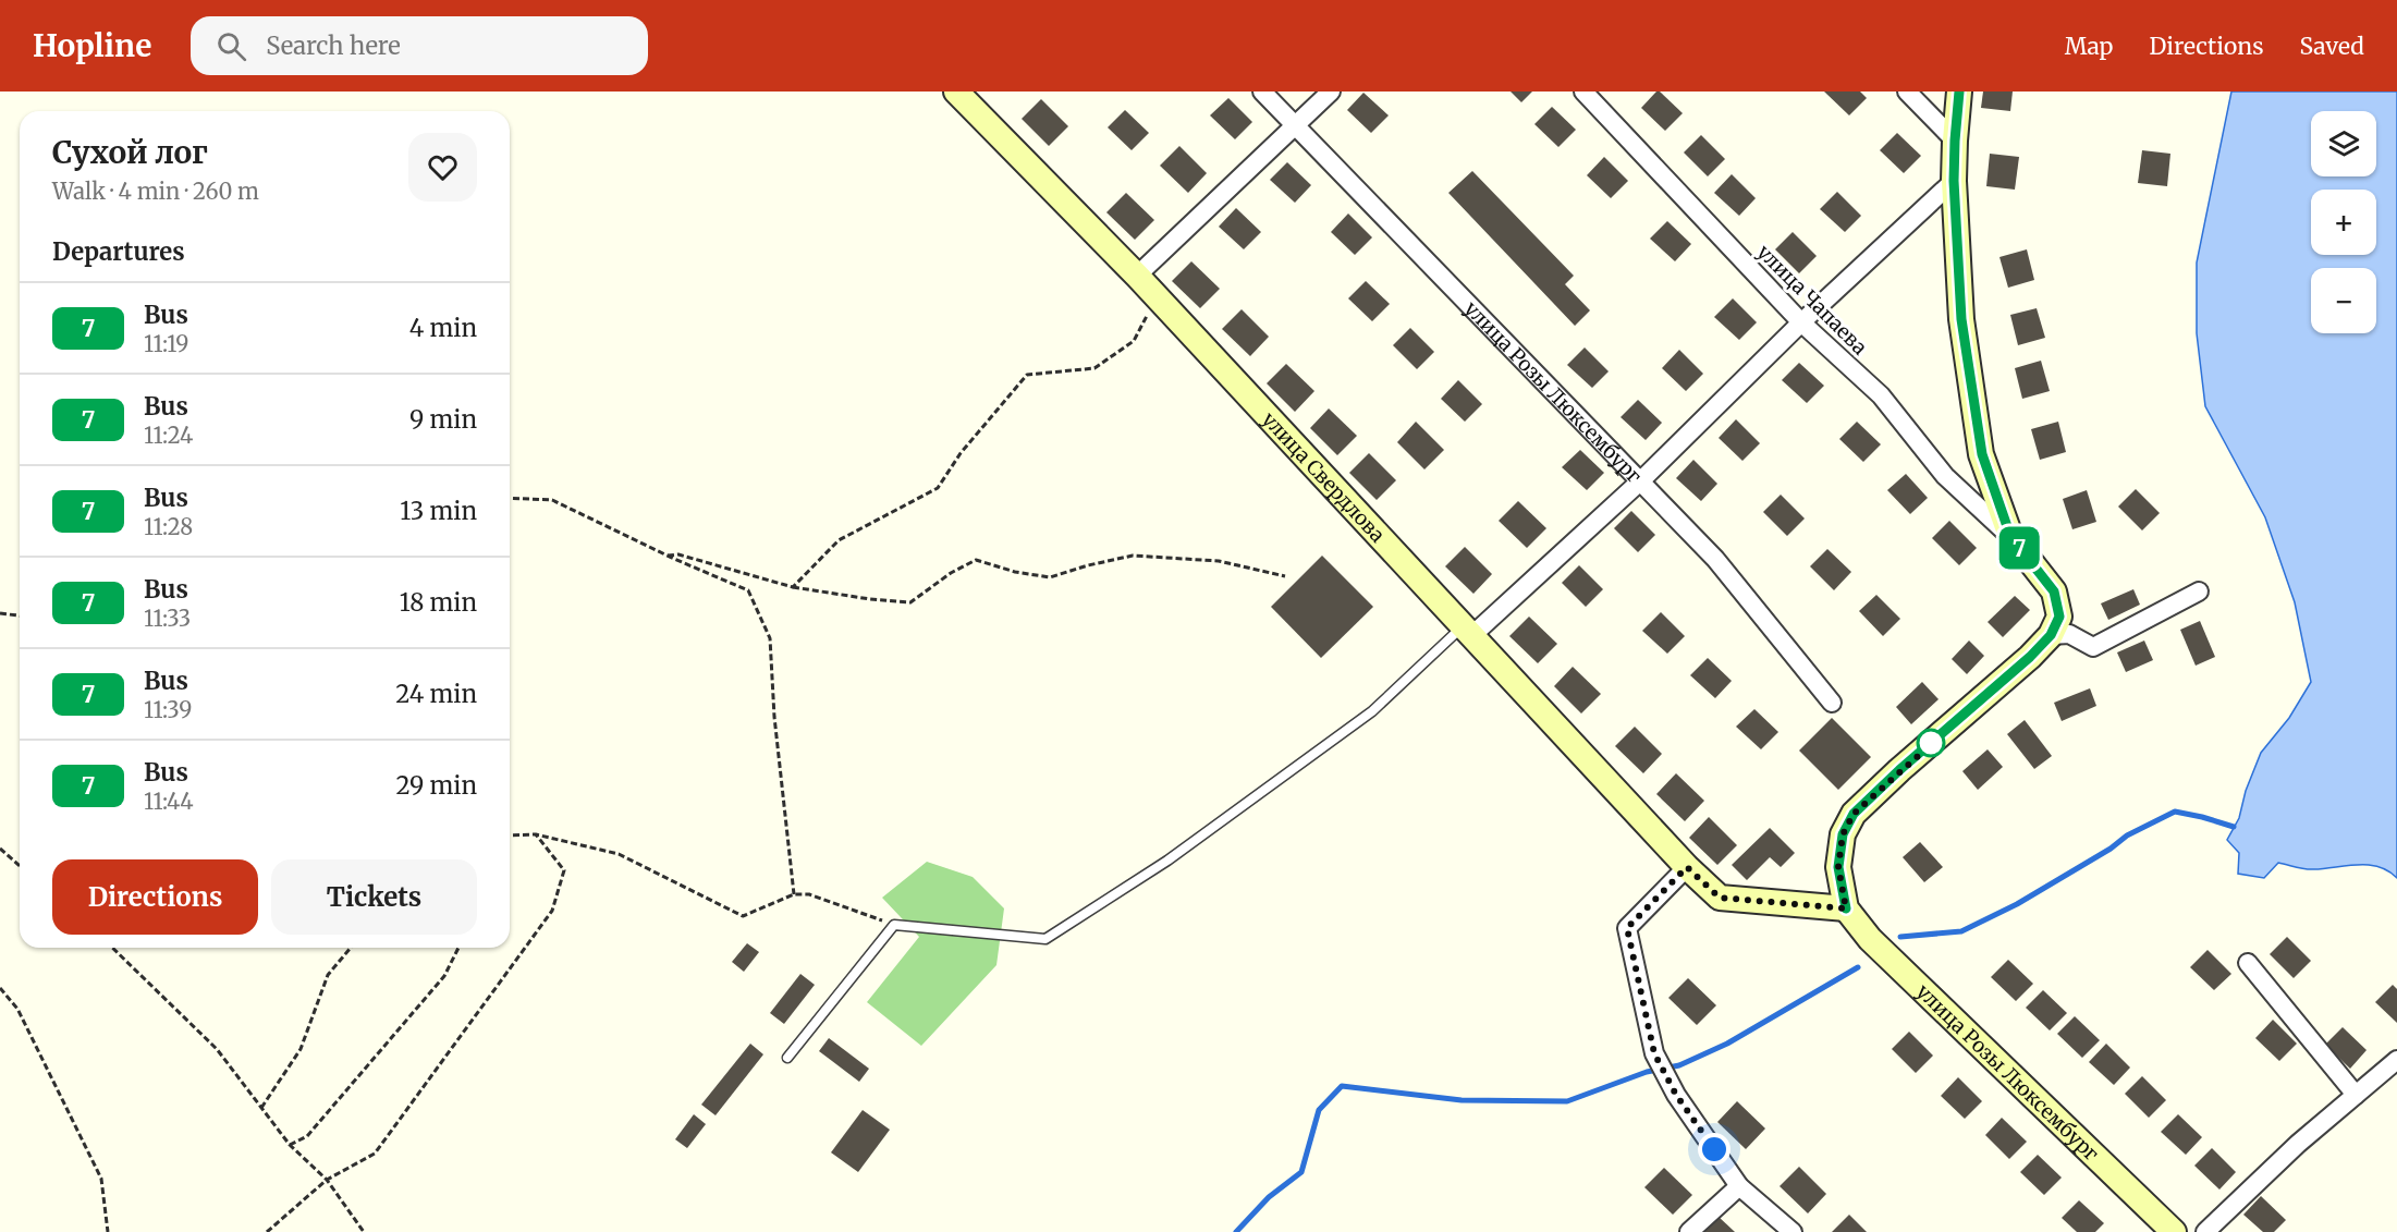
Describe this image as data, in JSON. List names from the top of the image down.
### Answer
{
  "streets": {
    "street": ["улица Чапаева", "улица Розы Люксембург", "улица Свердлова"]
  },
  "crossings": [
    ["улица Розы Люксембург", "улица Свердлова"]
  ],
  "lines": ["bus line 7"],
  "page": {
    "header": "Hopline",
    "search": "Search here",
    "nav": ["Map", "Directions", "Saved"],
    "on_map": "7",
    "map_buttons": ["+", "−"],
    "heading": [
      ["Сухой лог", "Walk · 4 min · 260 m"],
      "Departures"
    ],
    "list": [
      {
        "mark": "7",
        "name": "Bus",
        "note": "11:19",
        "value": "4 min"
      },
      {
        "mark": "7",
        "name": "Bus",
        "note": "11:24",
        "value": "9 min"
      },
      {
        "mark": "7",
        "name": "Bus",
        "note": "11:28",
        "value": "13 min"
      },
      {
        "mark": "7",
        "name": "Bus",
        "note": "11:33",
        "value": "18 min"
      },
      {
        "mark": "7",
        "name": "Bus",
        "note": "11:39",
        "value": "24 min"
      },
      {
        "mark": "7",
        "name": "Bus",
        "note": "11:44",
        "value": "29 min"
      }
    ],
    "buttons": ["Directions", "Tickets"]
  }
}
